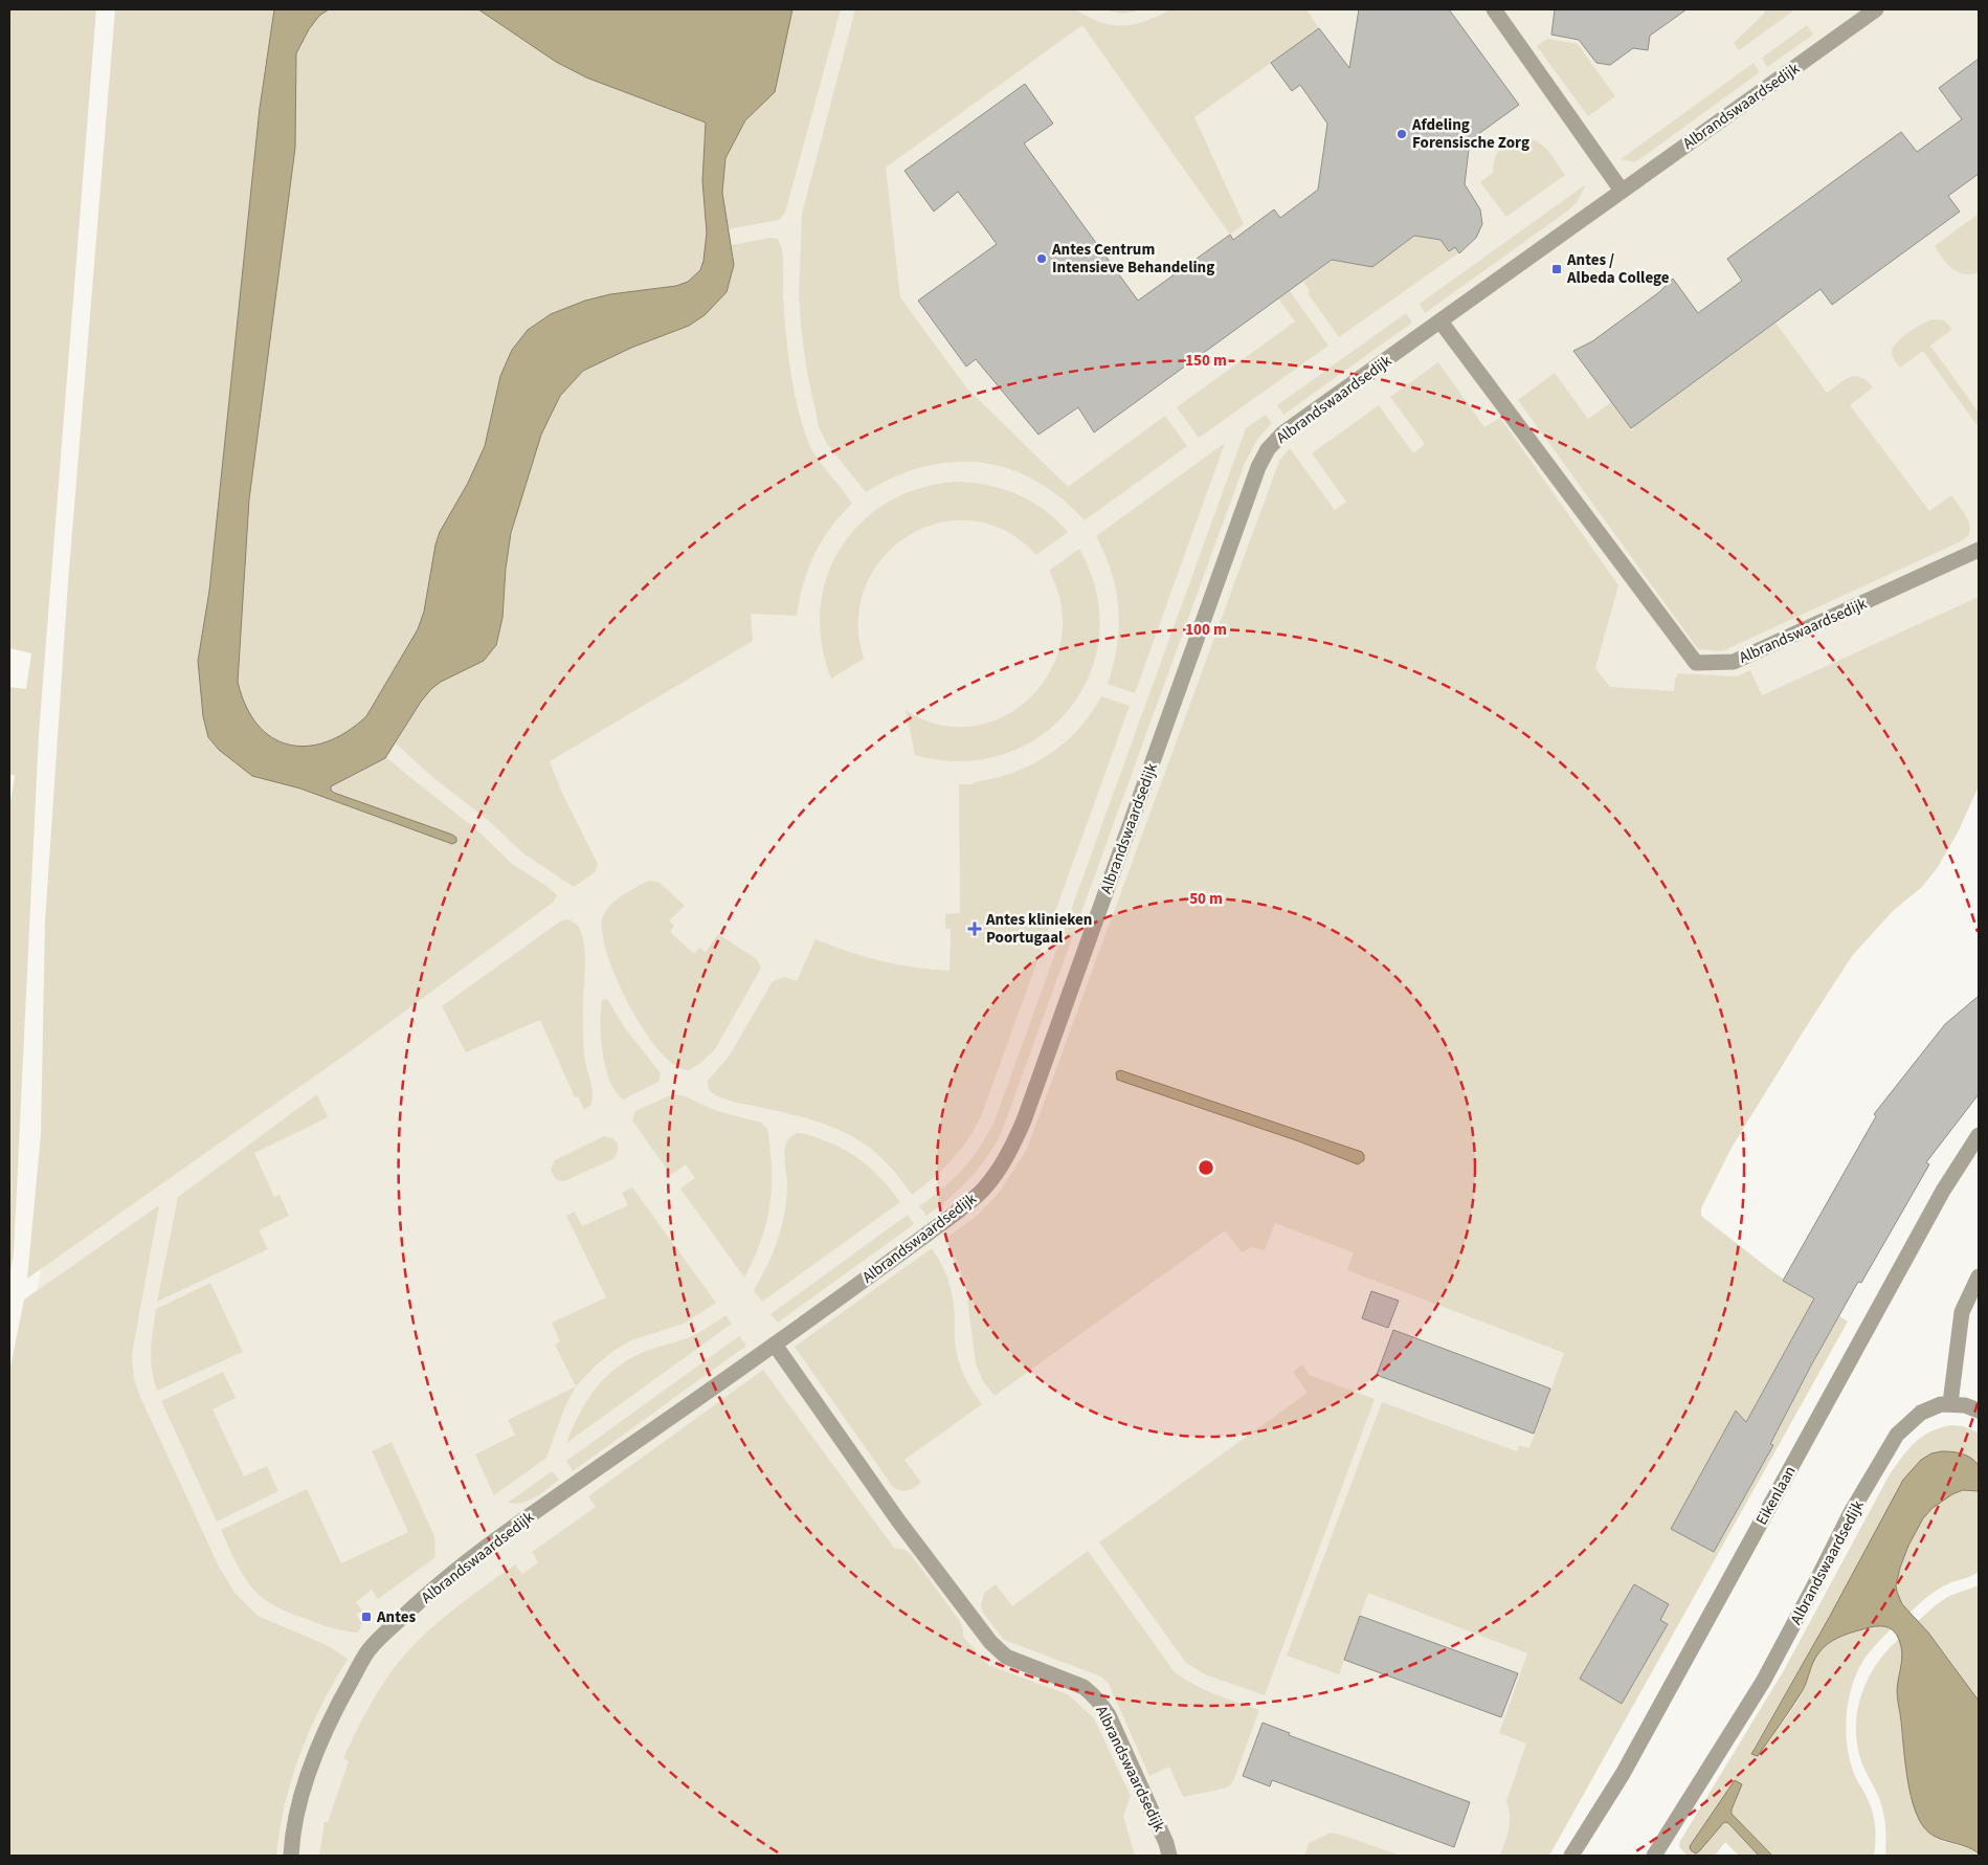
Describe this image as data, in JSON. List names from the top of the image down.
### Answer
{
  "streets": {
    "street": ["Albrandswaardsedijk", "Eikenlaan"]
  },
  "places": {
    "other": ["Afdeling Forensische Zorg", "Antes Centrum Intensieve Behandeling"],
    "transit": ["Antes / Albeda College", "Antes"],
    "health": ["Antes klinieken Poortugaal"]
  },
  "rings": ["150 m", "100 m", "50 m"]
}
